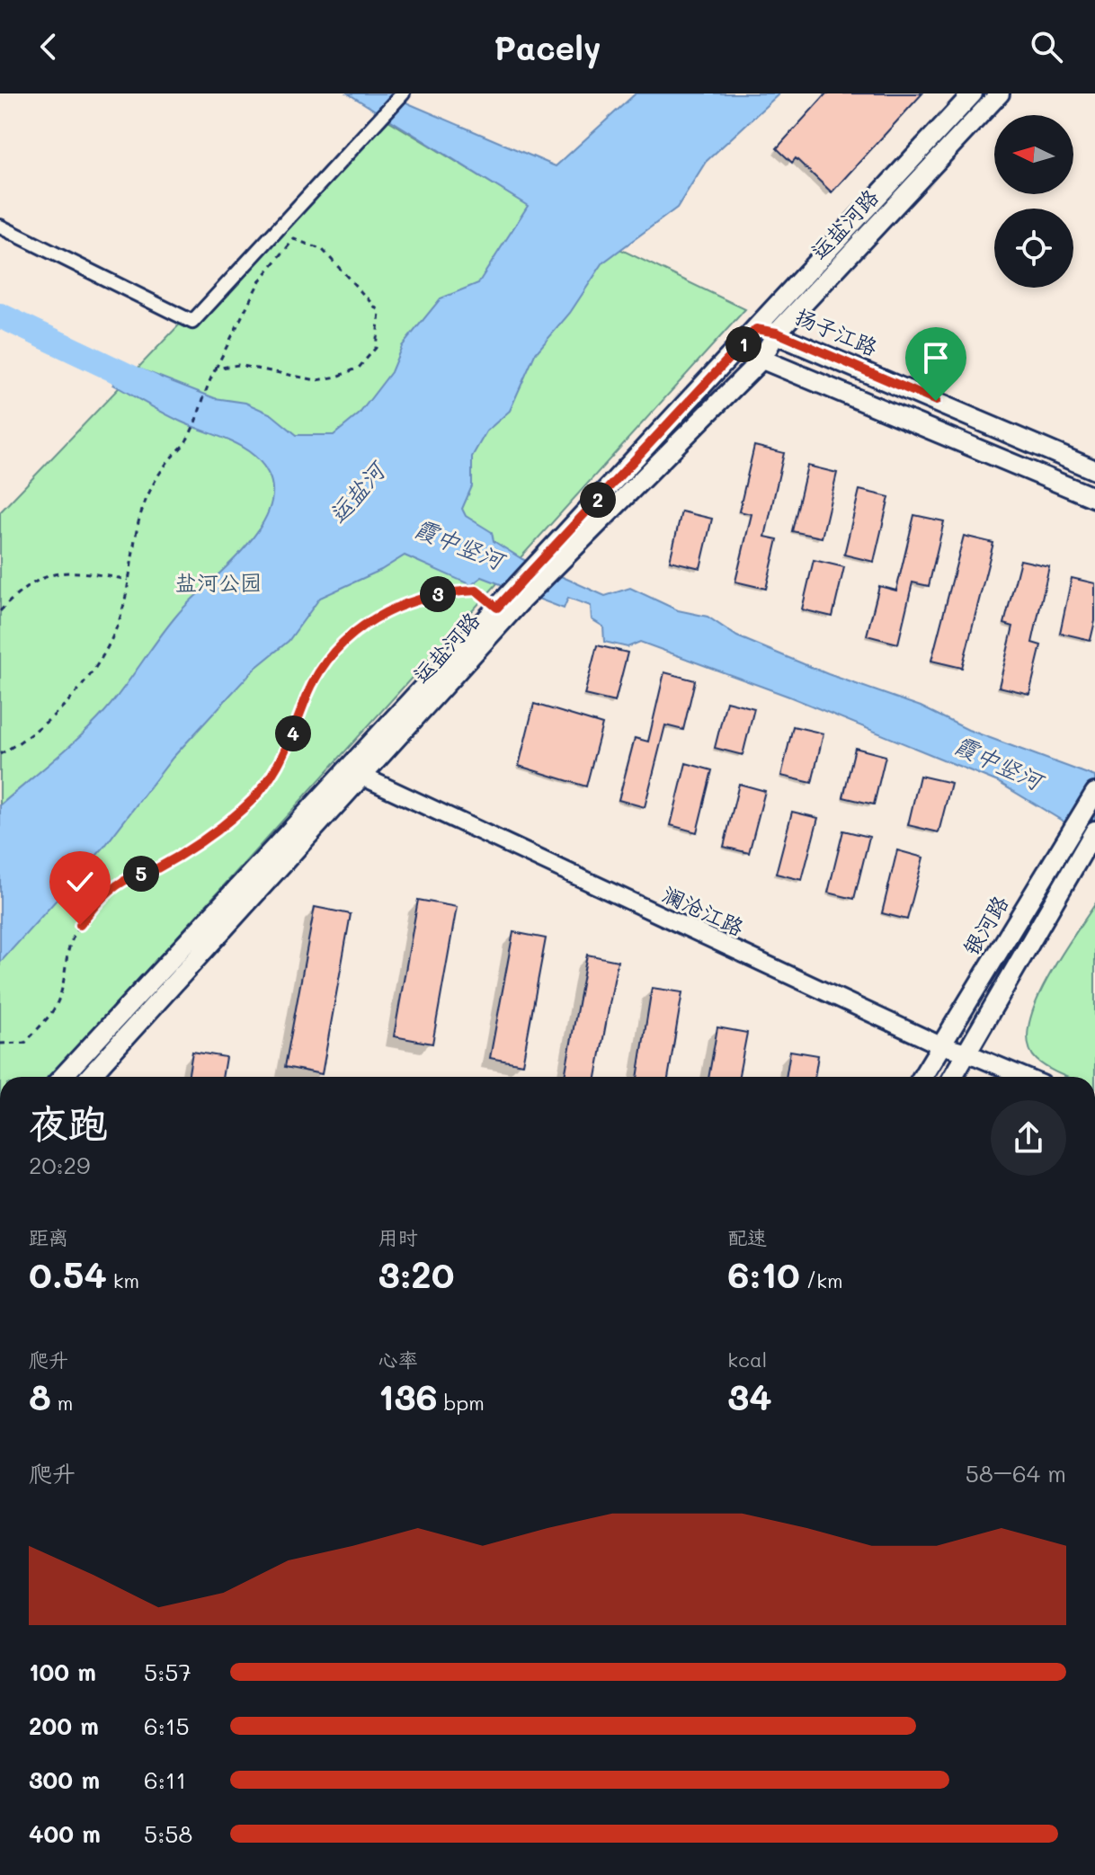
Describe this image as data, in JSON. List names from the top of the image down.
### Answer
{
  "streets": {
    "main road": ["运盐河路", "扬子江路", "银河路"],
    "street": ["澜沧江路"]
  },
  "crossings": [
    ["运盐河路", "扬子江路"],
    ["运盐河路", "澜沧江路"],
    ["澜沧江路", "银河路"]
  ],
  "water": ["运盐河", "霞中竖河"],
  "parks": ["盐河公园"],
  "north": "left",
  "page": {
    "header": "Pacely",
    "pins": [
      "1",
      "2",
      "3",
      "4",
      "5"
    ],
    "heading": ["夜跑", "20:29"],
    "stats": [
      ["距离", "0.54 km"],
      ["用时", "3:20"],
      ["配速", "6:10 /km"],
      ["爬升", "8 m"],
      ["心率", "136 bpm"],
      ["kcal", "34"]
    ],
    "chart": ["爬升", "58–64 m"],
    "list": [
      {
        "name": "100 m",
        "note": "5:57"
      },
      {
        "name": "200 m",
        "note": "6:15"
      },
      {
        "name": "300 m",
        "note": "6:11"
      },
      {
        "name": "400 m",
        "note": "5:58"
      }
    ]
  }
}
